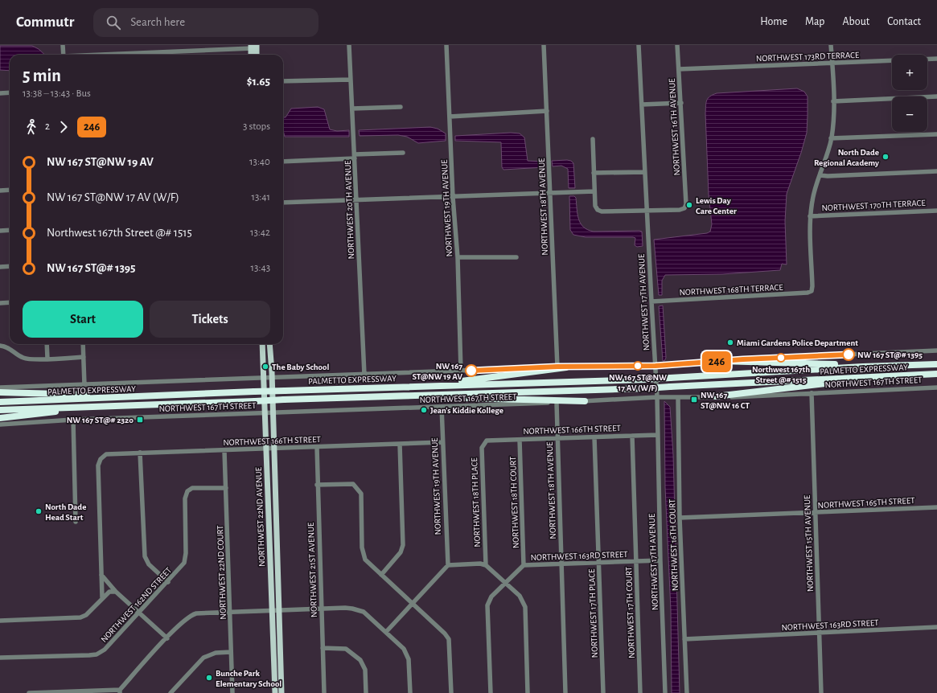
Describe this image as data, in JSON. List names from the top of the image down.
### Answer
{
  "streets": {
    "highway": ["PALMETTO EXPRESSWAY"],
    "main road": ["NORTHWEST 22ND AVENUE"],
    "street": [
      "NORTHWEST 173RD TERRACE",
      "NORTHWEST 16TH AVENUE",
      "NORTHWEST 170TH TERRACE",
      "NORTHWEST 18TH AVENUE",
      "NORTHWEST 19TH AVENUE",
      "NORTHWEST 20TH AVENUE",
      "NORTHWEST 168TH TERRACE",
      "NORTHWEST 17TH AVENUE",
      "NORTHWEST 167TH STREET",
      "NORTHWEST 166TH STREET",
      "NORTHWEST 18TH PLACE",
      "NORTHWEST 18TH COURT",
      "NORTHWEST 165TH STREET",
      "NORTHWEST 15TH AVENUE",
      "NORTHWEST 16TH COURT",
      "NORTHWEST 163RD STREET",
      "NORTHWEST 21ST AVENUE",
      "NORTHWEST 22ND COURT",
      "NORTHWEST 162ND STREET",
      "NORTHWEST 17TH COURT",
      "NORTHWEST 17TH PLACE"
    ]
  },
  "crossings": [
    ["NORTHWEST 173RD TERRACE", "NORTHWEST 16TH AVENUE"],
    ["NORTHWEST 16TH AVENUE", "NORTHWEST 17TH AVENUE"],
    ["NORTHWEST 170TH TERRACE", "NORTHWEST 168TH TERRACE"],
    ["NORTHWEST 18TH AVENUE", "NORTHWEST 167TH STREET"],
    ["NORTHWEST 18TH AVENUE", "NORTHWEST 166TH STREET"],
    ["NORTHWEST 18TH AVENUE", "NORTHWEST 163RD STREET"],
    ["NORTHWEST 19TH AVENUE", "NORTHWEST 167TH STREET"],
    ["NORTHWEST 19TH AVENUE", "NORTHWEST 166TH STREET"],
    ["NORTHWEST 168TH TERRACE", "NORTHWEST 17TH AVENUE"],
    ["NORTHWEST 17TH AVENUE", "NORTHWEST 167TH STREET"],
    ["NORTHWEST 17TH AVENUE", "NORTHWEST 166TH STREET"],
    ["NORTHWEST 17TH AVENUE", "NORTHWEST 163RD STREET"],
    ["NORTHWEST 167TH STREET", "NORTHWEST 22ND AVENUE"],
    ["NORTHWEST 167TH STREET", "NORTHWEST 15TH AVENUE"],
    ["NORTHWEST 167TH STREET", "NORTHWEST 16TH COURT"],
    ["NORTHWEST 166TH STREET", "NORTHWEST 18TH PLACE"],
    ["NORTHWEST 166TH STREET", "NORTHWEST 18TH COURT"],
    ["NORTHWEST 166TH STREET", "NORTHWEST 22ND AVENUE"],
    ["NORTHWEST 166TH STREET", "NORTHWEST 21ST AVENUE"],
    ["NORTHWEST 166TH STREET", "NORTHWEST 22ND COURT"],
    ["NORTHWEST 166TH STREET", "NORTHWEST 17TH COURT"],
    ["NORTHWEST 166TH STREET", "NORTHWEST 17TH PLACE"],
    ["NORTHWEST 18TH COURT", "NORTHWEST 163RD STREET"],
    ["NORTHWEST 165TH STREET", "NORTHWEST 15TH AVENUE"],
    ["NORTHWEST 165TH STREET", "NORTHWEST 16TH COURT"],
    ["NORTHWEST 15TH AVENUE", "NORTHWEST 163RD STREET"],
    ["NORTHWEST 16TH COURT", "NORTHWEST 163RD STREET"],
    ["NORTHWEST 163RD STREET", "NORTHWEST 17TH COURT"],
    ["NORTHWEST 163RD STREET", "NORTHWEST 17TH PLACE"],
    ["NORTHWEST 22ND COURT", "NORTHWEST 162ND STREET"]
  ],
  "places": {
    "other": [
      "North Dade Regional Academy",
      "Lewis Day Care Center",
      "Miami Gardens Police Department",
      "NW 167 ST@# 1395",
      "Northwest 167th Street @# 1515",
      "NW 167 ST@NW 17 AV (W/F)",
      "The Baby School",
      "NW 167 ST@NW 19 AV",
      "Jean's Kiddie Kollege",
      "North Dade Head Start",
      "Bunche Park Elementary School"
    ],
    "transit": ["NW 167 ST@NW 16 CT", "NW 167 ST@# 2320"]
  },
  "lines": ["bus line 246"],
  "page": {
    "header": "Commutr",
    "search": "Search here",
    "nav": [
      "Home",
      "Map",
      "About",
      "Contact"
    ],
    "on_map": "246",
    "map_buttons": ["+", "−"],
    "heading": ["5 min", "13:38 – 13:43 · Bus", "$1.65"],
    "legs": ["2", "246", "3 stops"],
    "list": [
      {
        "name": "NW 167 ST@NW 19 AV",
        "value": "13:40"
      },
      {
        "name": "NW 167 ST@NW 17 AV (W/F)",
        "value": "13:41"
      },
      {
        "name": "Northwest 167th Street @# 1515",
        "value": "13:42"
      },
      {
        "name": "NW 167 ST@# 1395",
        "value": "13:43"
      }
    ],
    "buttons": ["Start", "Tickets"]
  }
}
